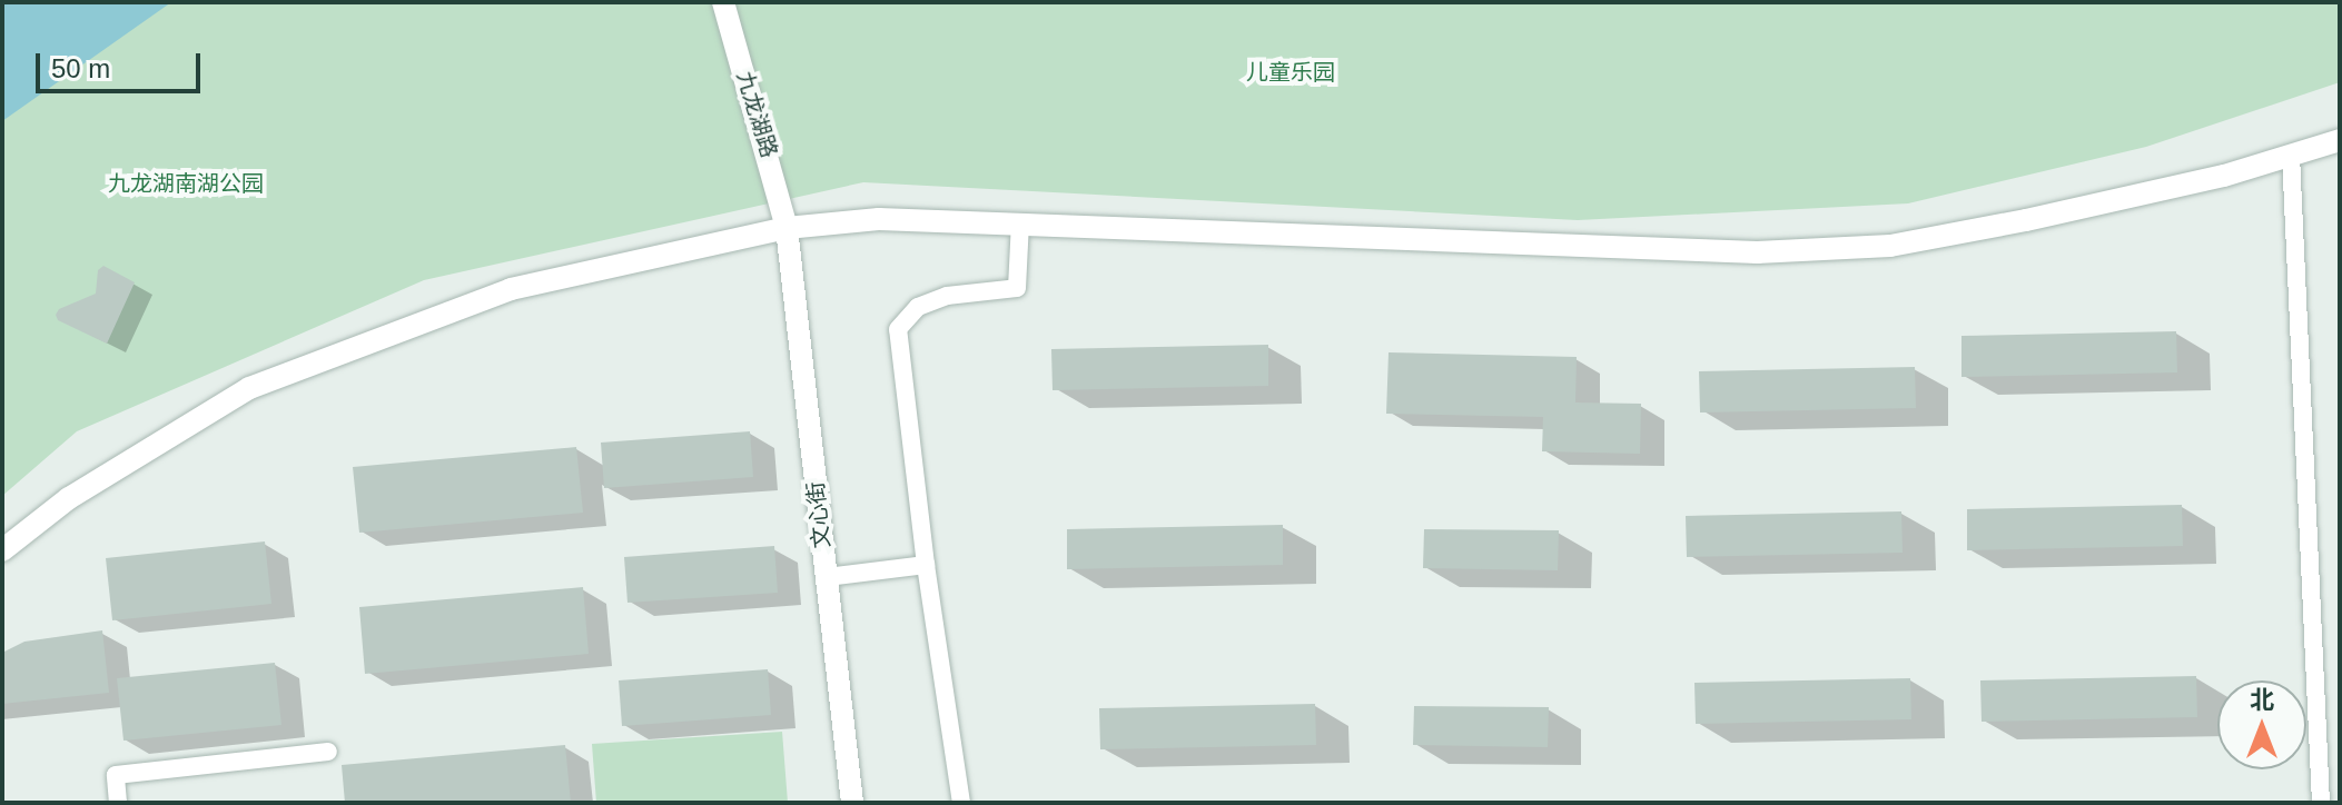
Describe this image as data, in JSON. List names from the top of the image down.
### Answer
{
  "streets": {
    "street": ["九龙湖路", "文心街"]
  },
  "crossings": [
    ["九龙湖路", "文心街"]
  ],
  "parks": ["儿童乐园", "九龙湖南湖公园"],
  "scale_bar": "50 m",
  "north": "top"
}
